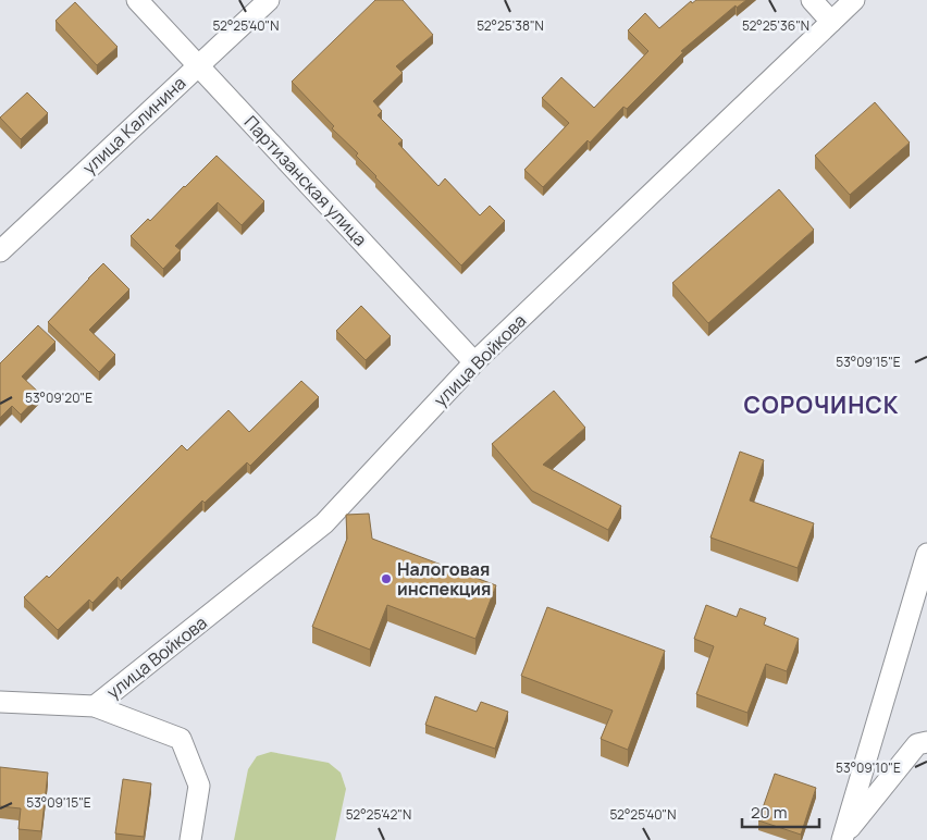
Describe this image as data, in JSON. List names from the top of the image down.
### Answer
{
  "streets": {
    "street": ["улица Калинина", "Партизанская улица", "улица Войкова"]
  },
  "crossings": [
    ["улица Калинина", "Партизанская улица"],
    ["Партизанская улица", "улица Войкова"]
  ],
  "districts": ["СОРОЧИНСК"],
  "places": ["Налоговая инспекция"],
  "scale_bar": "20 m",
  "coordinates": [
    "52°25'40\"N",
    "52°25'38\"N",
    "52°25'36\"N",
    "53°09'15\"E",
    "53°09'20\"E",
    "53°09'10\"E",
    "52°25'42\"N"
  ]
}
